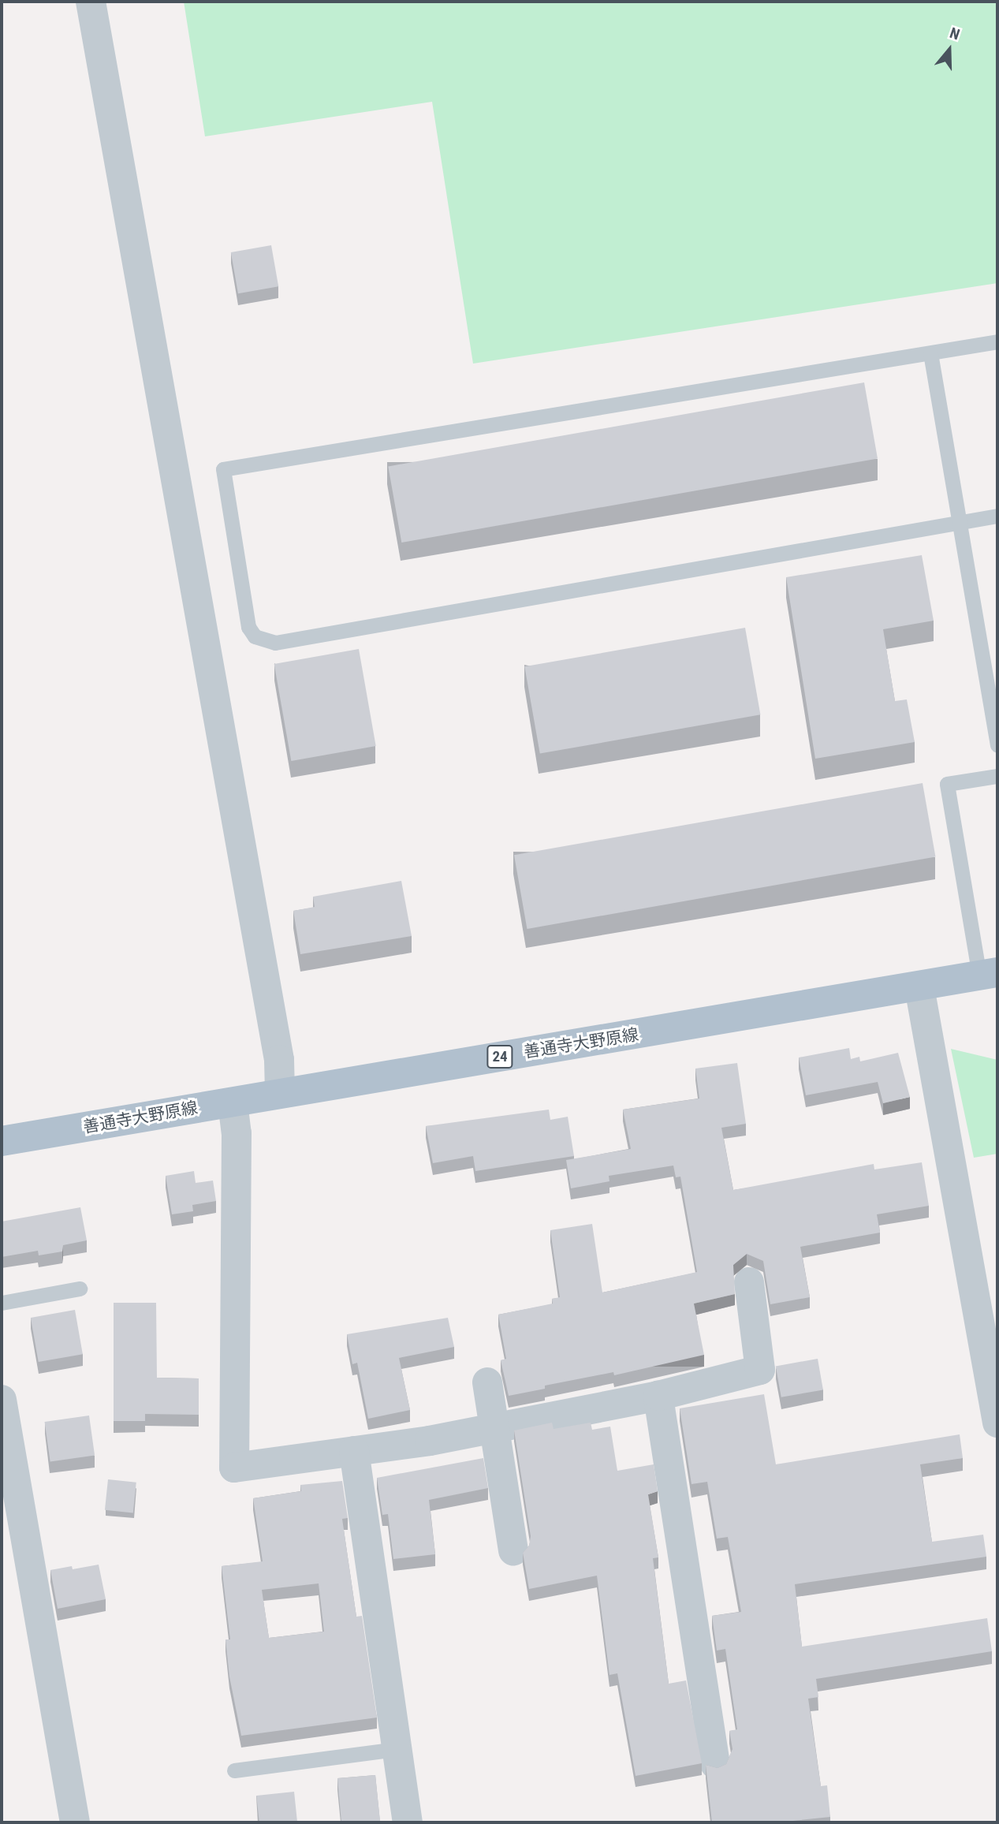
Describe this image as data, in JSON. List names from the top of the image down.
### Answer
{
  "streets": {
    "main road": ["善通寺大野原線", "24"]
  },
  "north": "top"
}
